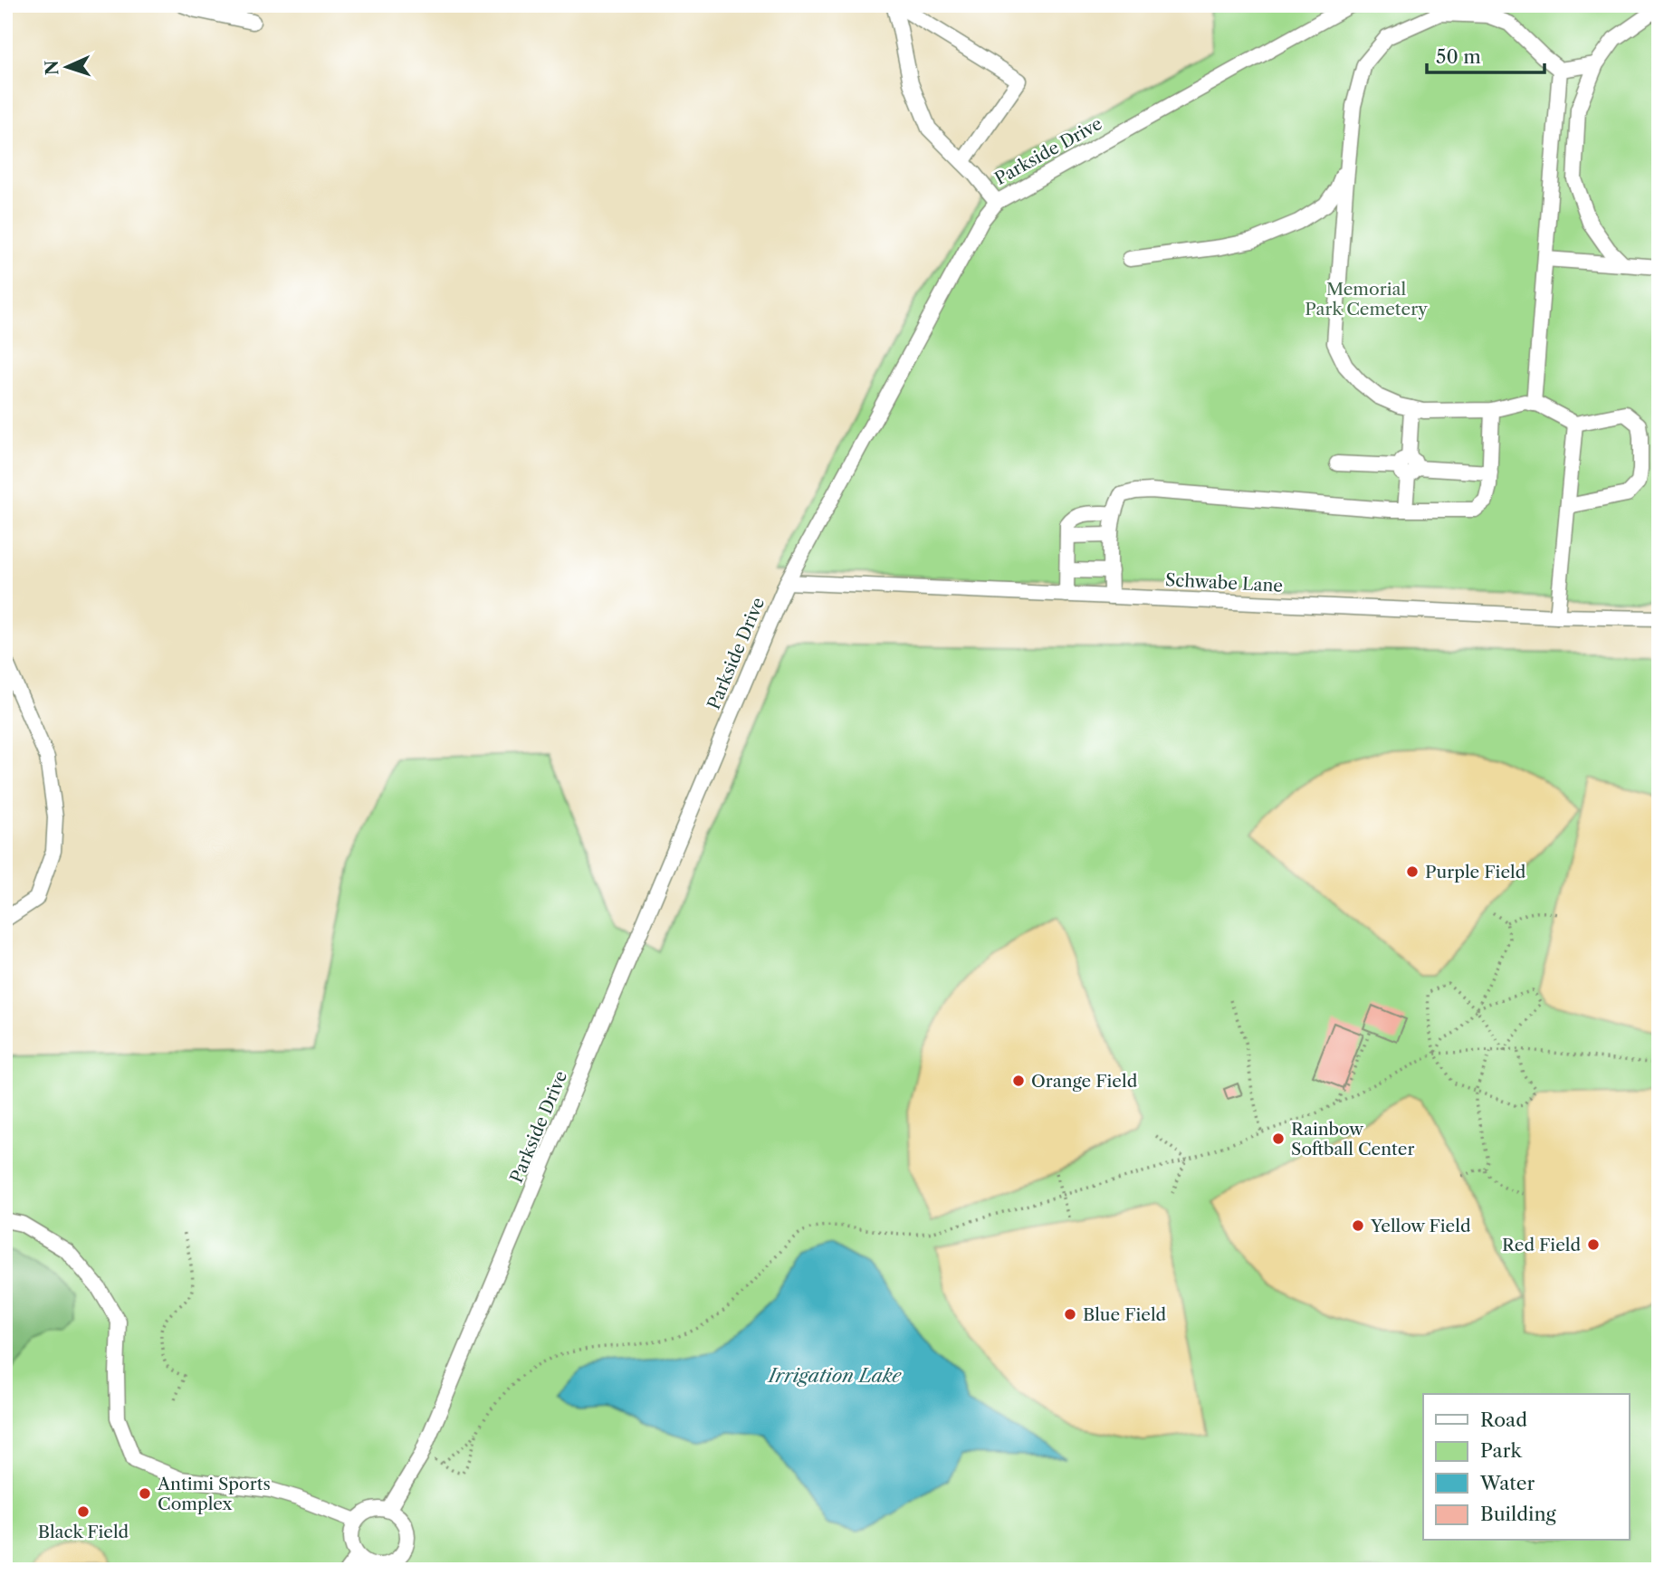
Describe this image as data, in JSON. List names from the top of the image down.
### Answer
{
  "streets": {
    "street": ["Parkside Drive", "Schwabe Lane"]
  },
  "crossings": [
    ["Parkside Drive", "Schwabe Lane"]
  ],
  "water": ["Irrigation Lake"],
  "parks": ["Memorial Park Cemetery"],
  "places": [
    "Purple Field",
    "Orange Field",
    "Rainbow Softball Center",
    "Yellow Field",
    "Red Field",
    "Blue Field",
    "Antimi Sports Complex",
    "Black Field"
  ],
  "legend": [
    "Road",
    "Park",
    "Water",
    "Building"
  ],
  "scale_bar": "50 m",
  "north": "left"
}
